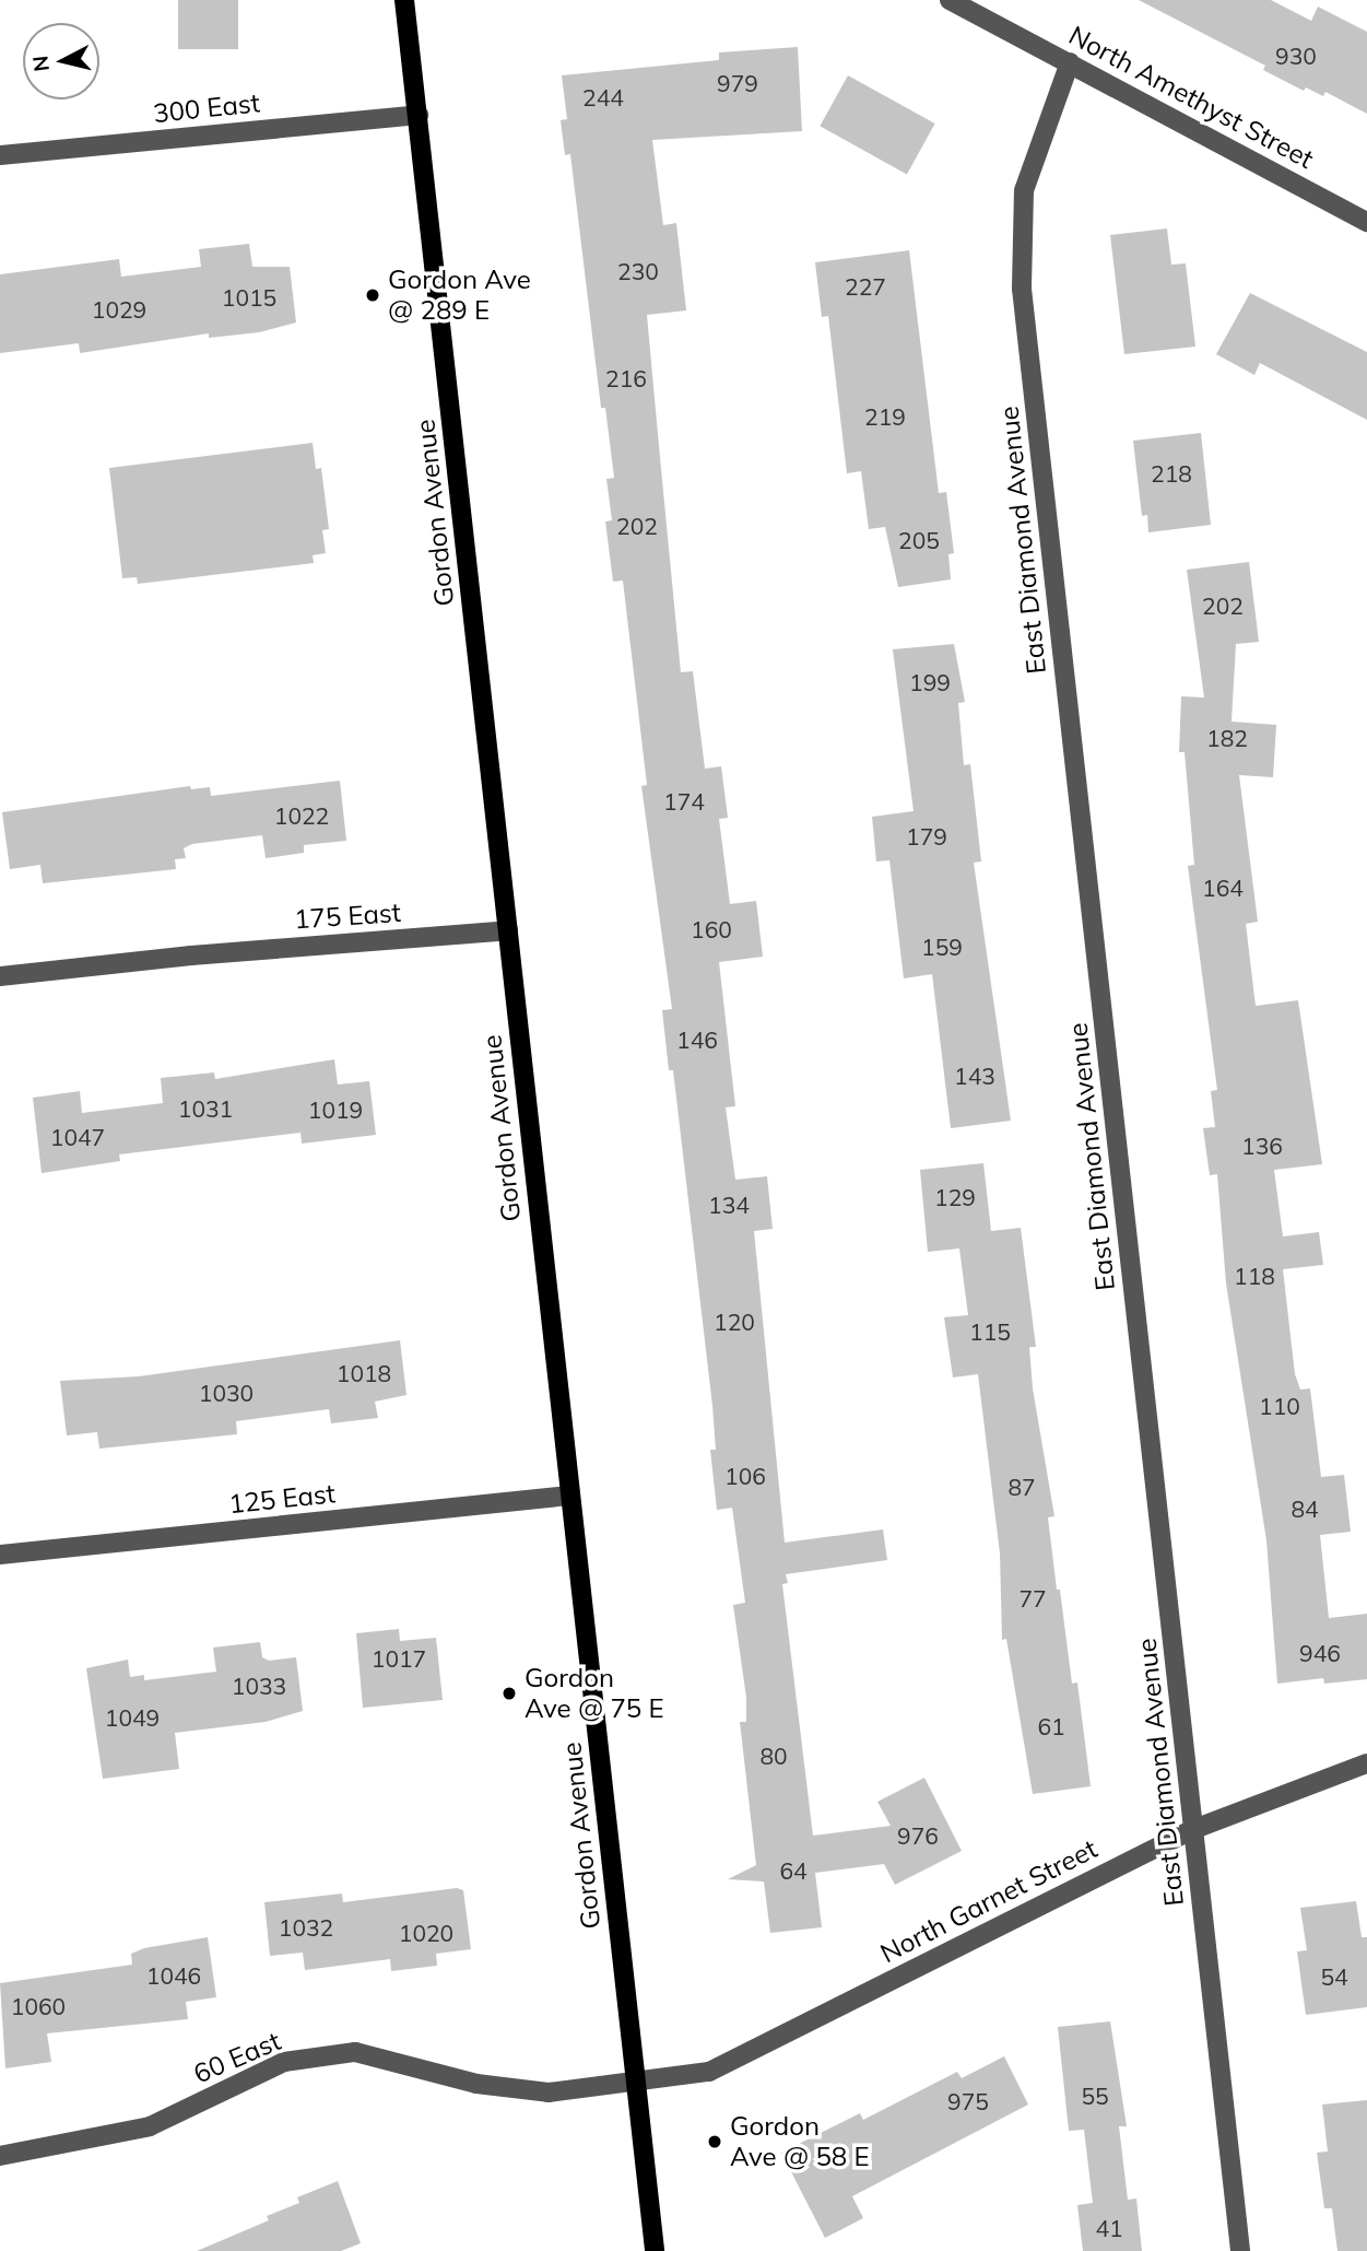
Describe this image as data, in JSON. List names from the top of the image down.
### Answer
{
  "streets": {
    "main road": ["Gordon Avenue"],
    "street": [
      "North Amethyst Street",
      "300 East",
      "East Diamond Avenue",
      "175 East",
      "125 East",
      "North Garnet Street",
      "60 East"
    ]
  },
  "crossings": [
    ["North Amethyst Street", "East Diamond Avenue"],
    ["300 East", "Gordon Avenue"],
    ["Gordon Avenue", "175 East"],
    ["Gordon Avenue", "125 East"],
    ["Gordon Avenue", "North Garnet Street"],
    ["Gordon Avenue", "60 East"],
    ["East Diamond Avenue", "North Garnet Street"],
    ["North Garnet Street", "60 East"]
  ],
  "places": ["Gordon Ave @ 289 E", "Gordon Ave @ 75 E", "Gordon Ave @ 58 E"],
  "house_numbers": [
    "930",
    "979",
    "244",
    "230",
    "227",
    "1015",
    "1029",
    "216",
    "219",
    "218",
    "202",
    "205",
    "202",
    "199",
    "182",
    "174",
    "1022",
    "179",
    "164",
    "160",
    "159",
    "146",
    "143",
    "1031",
    "1019",
    "1047",
    "136",
    "129",
    "134",
    "118",
    "120",
    "115",
    "1018",
    "1030",
    "110",
    "106",
    "87",
    "84",
    "77",
    "946",
    "1017",
    "1033",
    "1049",
    "61",
    "80",
    "976",
    "64",
    "1032",
    "1020",
    "1046",
    "54",
    "1060",
    "55",
    "975",
    "41"
  ],
  "north": "left"
}
